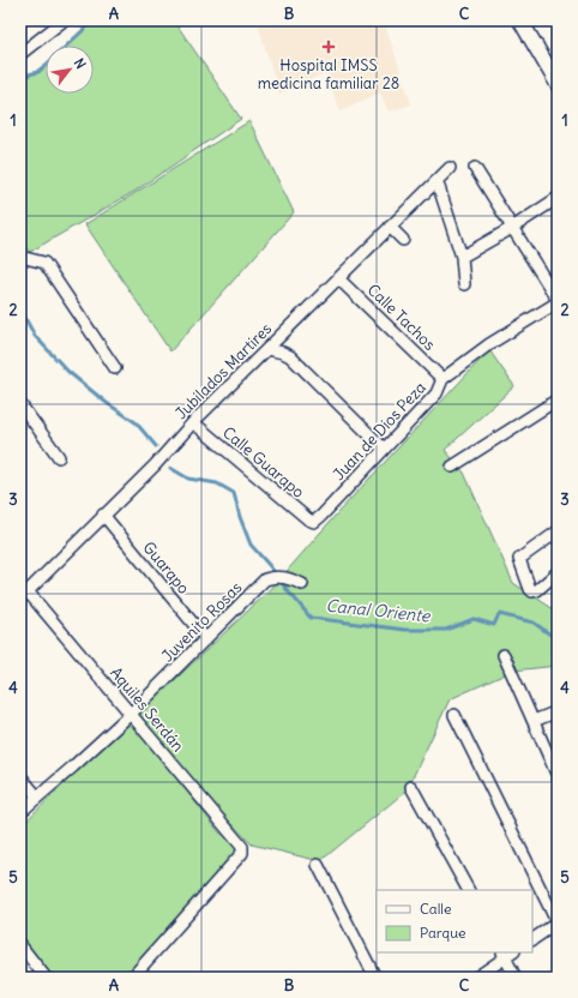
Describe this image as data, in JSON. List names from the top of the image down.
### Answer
{
  "streets": {
    "street": [
      "Calle Tachos",
      "Jubilados Martires",
      "Juan de Dios Peza",
      "Calle Guarapo",
      "Guarapo",
      "Juvenito Rosas",
      "Aquiles Serdán"
    ]
  },
  "crossings": [
    ["Calle Tachos", "Jubilados Martires"],
    ["Calle Tachos", "Juan de Dios Peza"],
    ["Jubilados Martires", "Calle Guarapo"],
    ["Jubilados Martires", "Guarapo"],
    ["Jubilados Martires", "Aquiles Serdán"],
    ["Juan de Dios Peza", "Calle Guarapo"],
    ["Guarapo", "Juvenito Rosas"],
    ["Juvenito Rosas", "Aquiles Serdán"]
  ],
  "water": ["Canal Oriente"],
  "places": {
    "health": ["Hospital IMSS medicina familiar 28"]
  },
  "legend": ["Calle", "Parque"],
  "north": "top right",
  "grid": {
    "columns": ["A", "B", "C"],
    "rows": [
      "1",
      "2",
      "3",
      "4",
      "5"
    ]
  }
}
